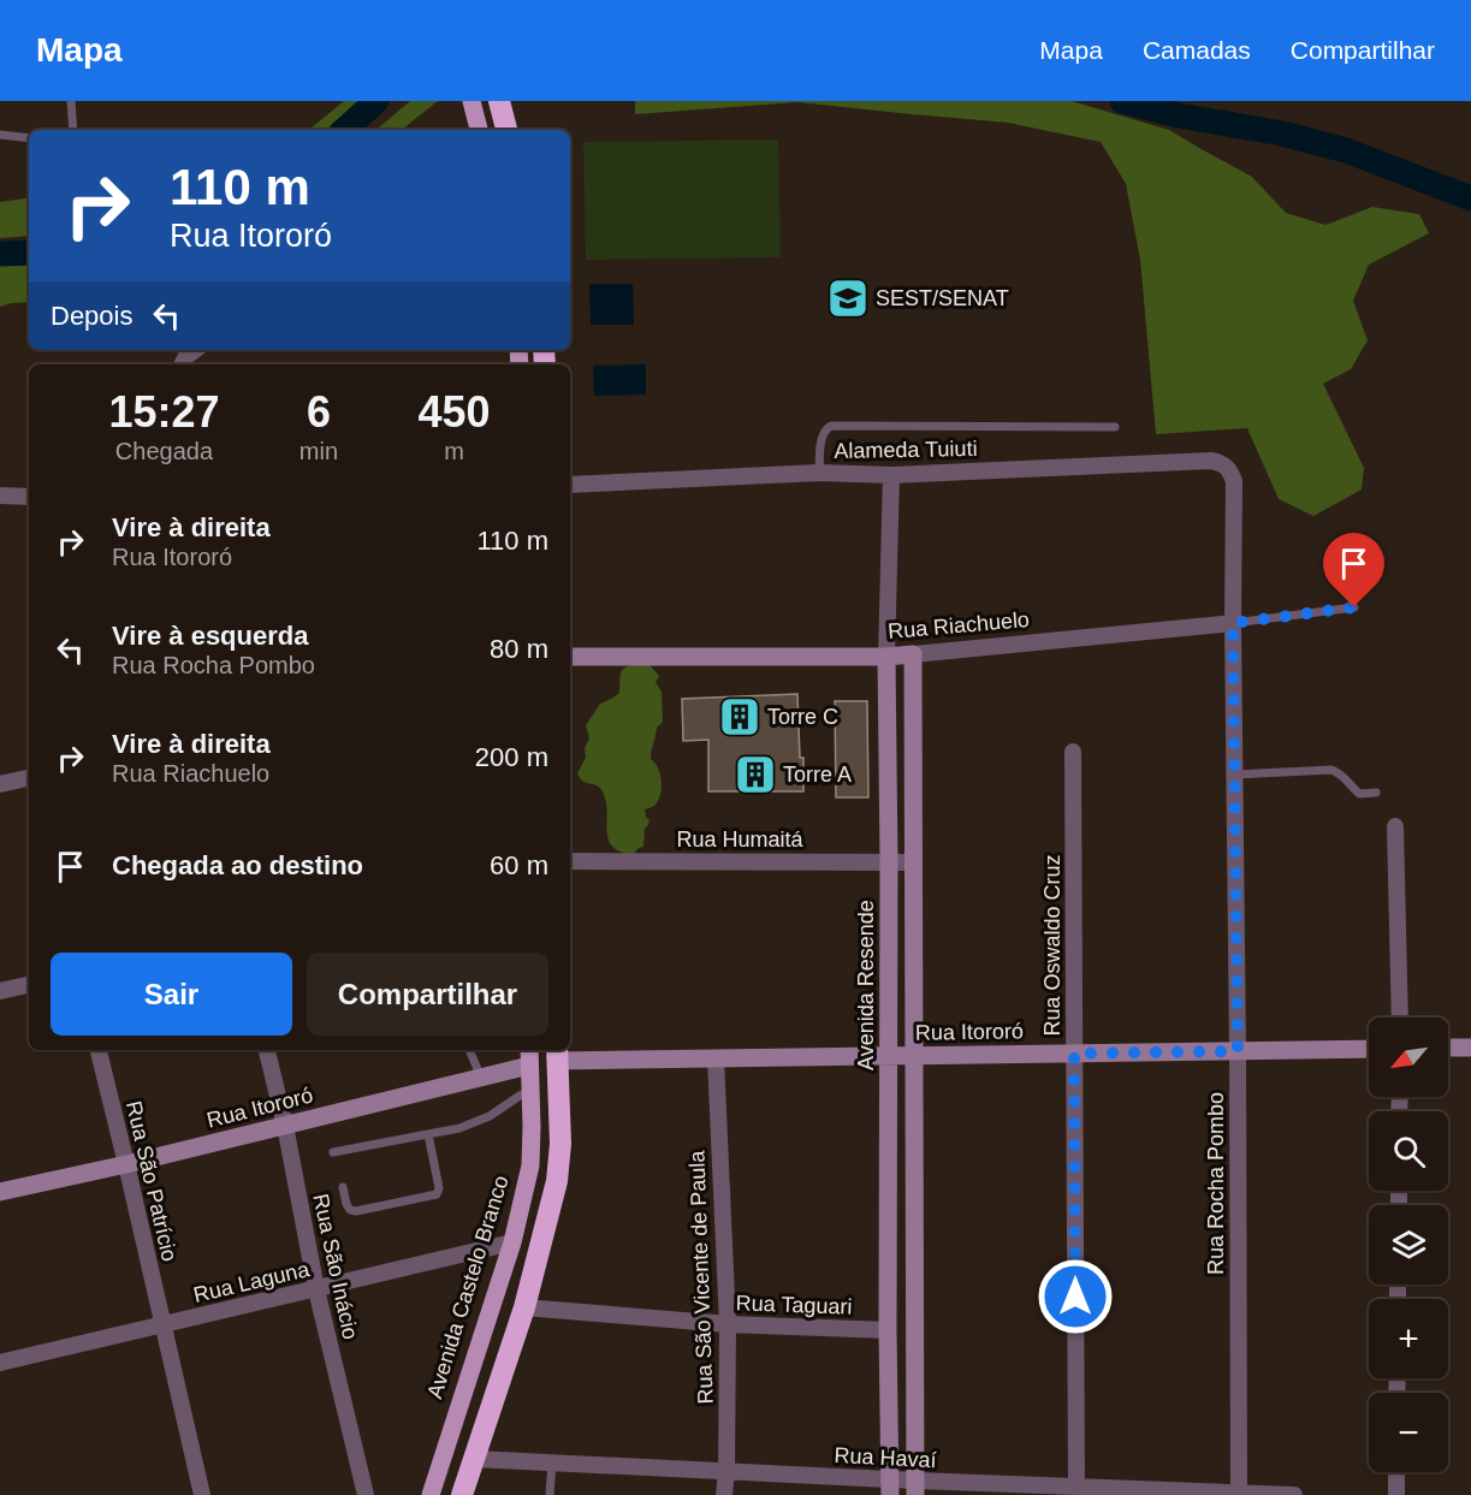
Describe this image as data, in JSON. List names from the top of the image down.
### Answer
{
  "streets": {
    "main road": ["Avenida Castelo Branco"],
    "street": [
      "Alameda Tuiuti",
      "Rua Riachuelo",
      "Rua Humaitá",
      "Rua Oswaldo Cruz",
      "Avenida Resende",
      "Rua Itororó",
      "Rua São Patrício",
      "Rua Rocha Pombo",
      "Rua São Inácio",
      "Rua São Vicente de Paula",
      "Rua Laguna",
      "Rua Taguari",
      "Rua Havaí"
    ]
  },
  "crossings": [
    ["Alameda Tuiuti", "Avenida Resende"],
    ["Alameda Tuiuti", "Rua Rocha Pombo"],
    ["Rua Riachuelo", "Avenida Resende"],
    ["Rua Riachuelo", "Rua Rocha Pombo"],
    ["Rua Humaitá", "Avenida Resende"],
    ["Rua Oswaldo Cruz", "Rua Itororó"],
    ["Rua Oswaldo Cruz", "Rua Havaí"],
    ["Avenida Resende", "Rua Itororó"],
    ["Avenida Resende", "Rua Taguari"],
    ["Avenida Resende", "Rua Havaí"],
    ["Rua Itororó", "Rua São Patrício"],
    ["Rua Itororó", "Rua Rocha Pombo"],
    ["Rua Itororó", "Rua São Inácio"],
    ["Rua Itororó", "Rua São Vicente de Paula"],
    ["Rua Itororó", "Avenida Castelo Branco"],
    ["Rua São Patrício", "Rua Laguna"],
    ["Rua Rocha Pombo", "Rua Havaí"],
    ["Rua São Inácio", "Rua Laguna"],
    ["Rua São Vicente de Paula", "Rua Taguari"],
    ["Rua São Vicente de Paula", "Rua Havaí"],
    ["Rua Laguna", "Avenida Castelo Branco"]
  ],
  "places": {
    "school or university": ["SEST/SENAT"],
    "building": ["Torre C", "Torre A"]
  },
  "north": "bottom left",
  "page": {
    "header": "Mapa",
    "nav": ["Mapa", "Camadas", "Compartilhar"],
    "turn": ["110 m", "Rua Itororó"],
    "then": "Depois",
    "eta": [
      "15:27",
      "Chegada",
      "6",
      "min",
      "450",
      "m"
    ],
    "list": [
      {
        "name": "Vire à direita",
        "note": "Rua Itororó",
        "value": "110 m"
      },
      {
        "name": "Vire à esquerda",
        "note": "Rua Rocha Pombo",
        "value": "80 m"
      },
      {
        "name": "Vire à direita",
        "note": "Rua Riachuelo",
        "value": "200 m"
      },
      {
        "name": "Chegada ao destino",
        "value": "60 m"
      }
    ],
    "buttons": ["Sair", "Compartilhar"],
    "map_buttons": ["+", "−"]
  }
}
